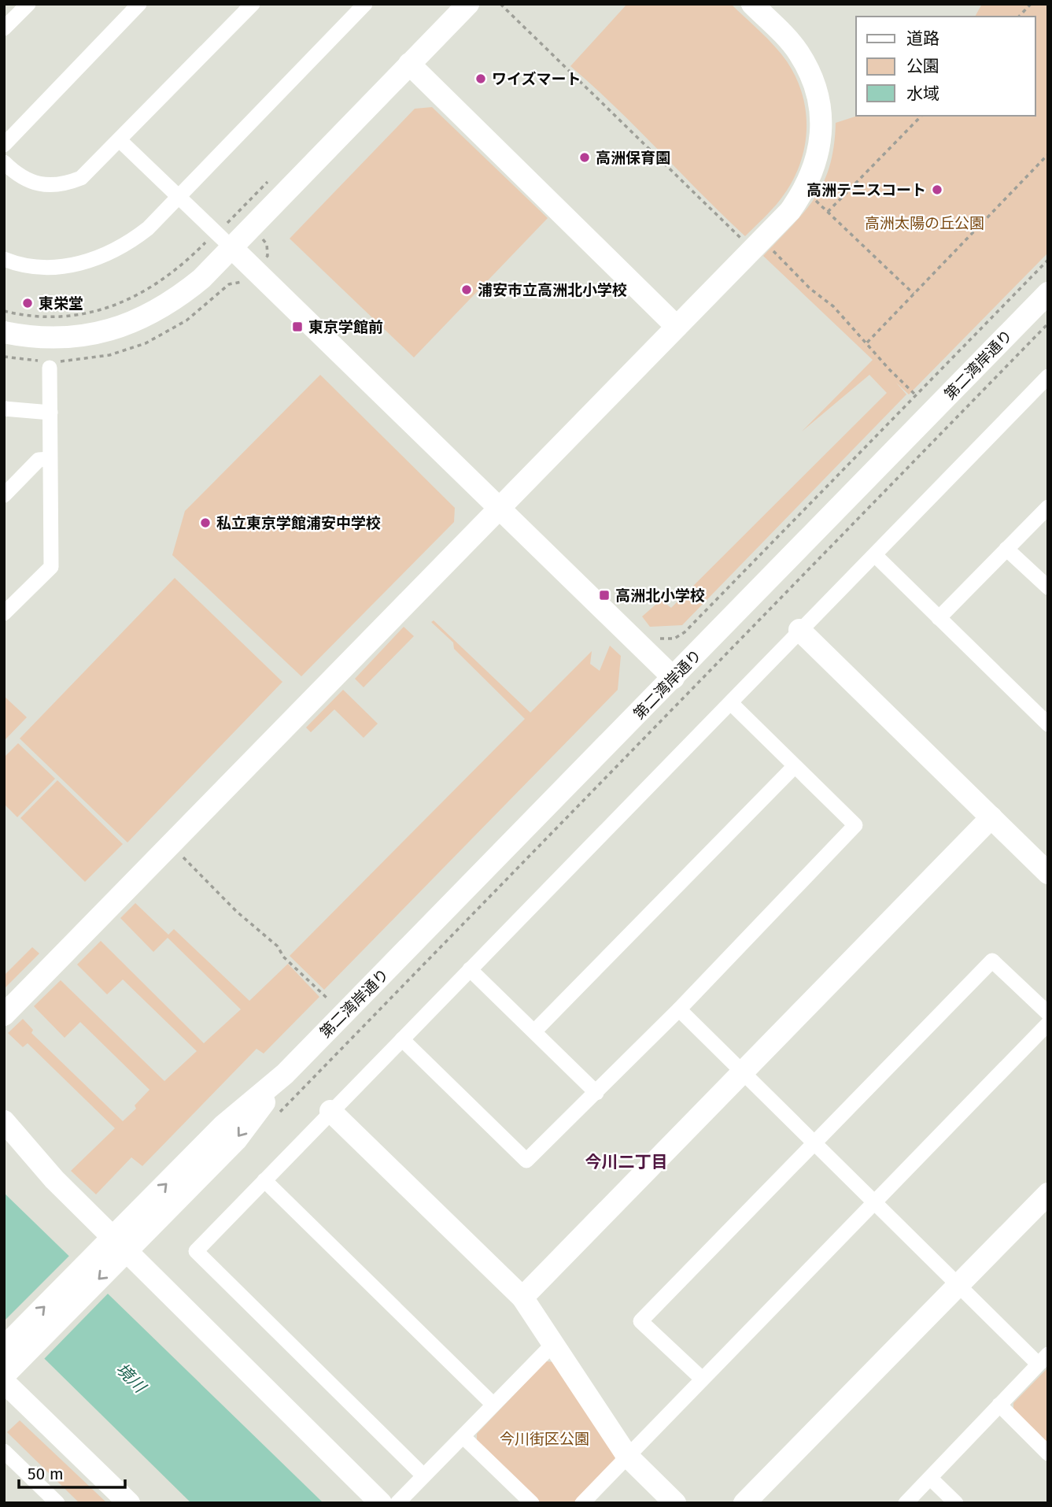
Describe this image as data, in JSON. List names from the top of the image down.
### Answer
{
  "streets": {
    "street": ["第二湾岸通り"]
  },
  "districts": ["今川二丁目"],
  "water": ["境川"],
  "parks": ["高洲太陽の丘公園", "今川街区公園"],
  "places": {
    "other": [
      "ワイズマート",
      "高洲保育園",
      "高洲テニスコート",
      "浦安市立高洲北小学校",
      "東栄堂",
      "私立東京学館浦安中学校"
    ],
    "transit": ["東京学館前", "高洲北小学校"]
  },
  "legend": ["道路", "公園", "水域"],
  "scale_bar": "50 m"
}
